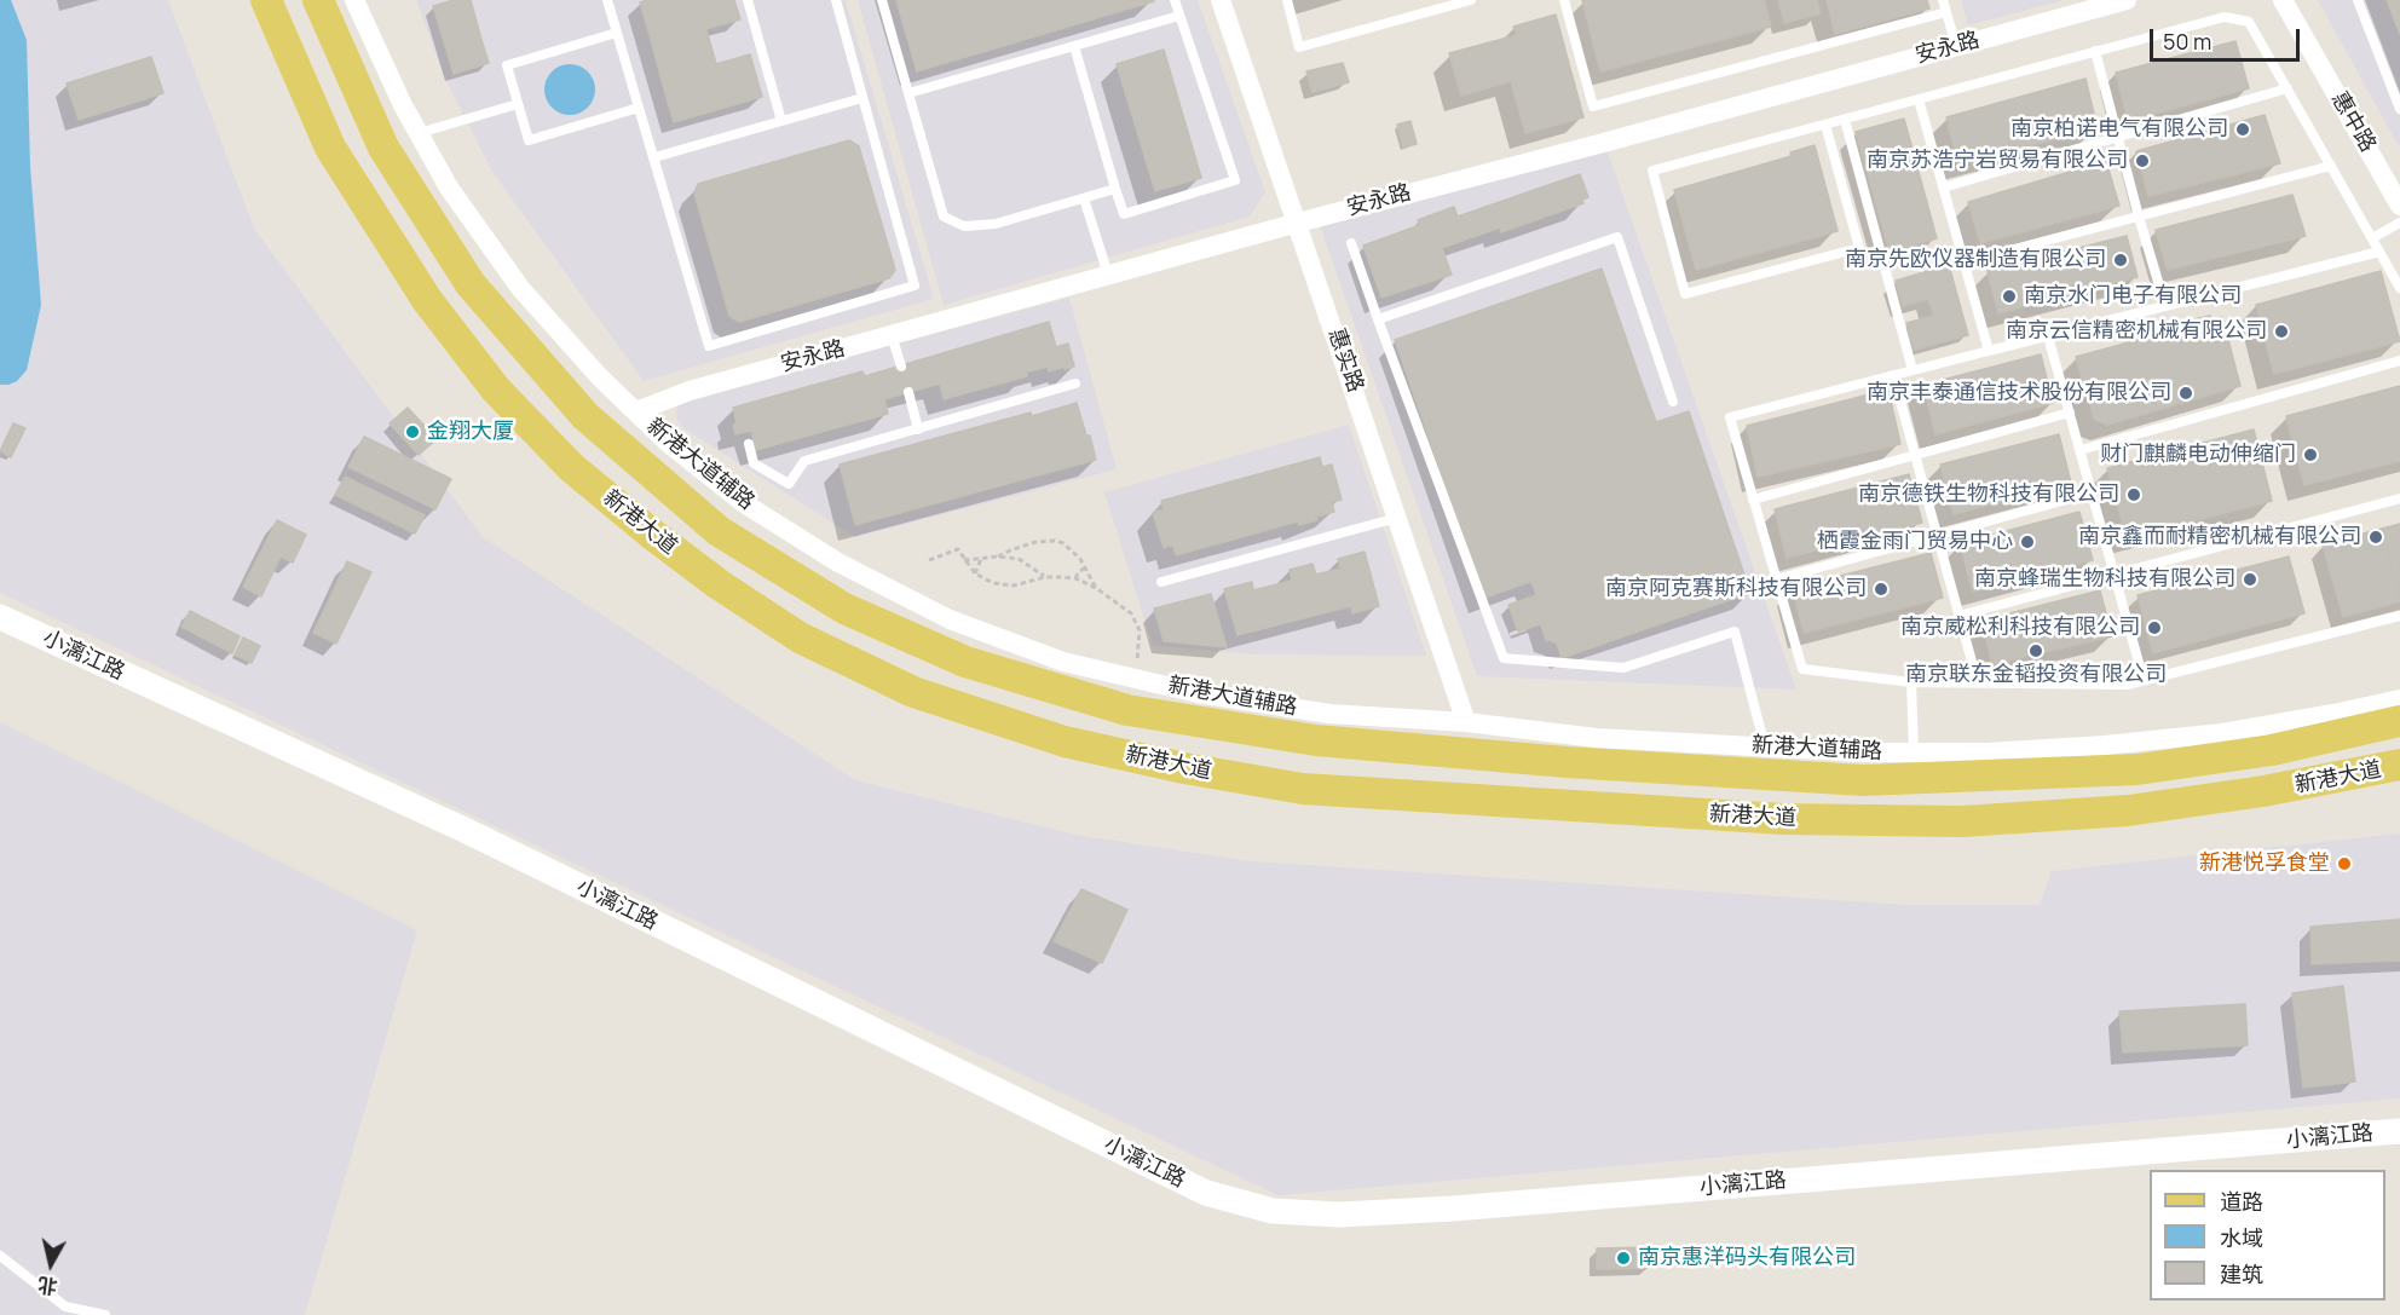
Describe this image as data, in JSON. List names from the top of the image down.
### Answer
{
  "streets": {
    "main road": ["新港大道"],
    "street": [
      "安永路",
      "惠中路",
      "惠实路",
      "新港大道辅路",
      "小漓江路"
    ]
  },
  "crossings": [
    ["安永路", "惠实路"],
    ["安永路", "新港大道辅路"],
    ["惠实路", "新港大道辅路"]
  ],
  "places": [
    "南京柏诺电气有限公司",
    "南京苏浩宁岩贸易有限公司",
    "南京先欧仪器制造有限公司",
    "南京水门电子有限公司",
    "南京云信精密机械有限公司",
    "南京丰泰通信技术股份有限公司",
    "金翔大厦",
    "财门麒麟电动伸缩门",
    "南京德铁生物科技有限公司",
    "南京鑫而耐精密机械有限公司",
    "栖霞金雨门贸易中心",
    "南京蜂瑞生物科技有限公司",
    "南京阿克赛斯科技有限公司",
    "南京威松利科技有限公司",
    "南京联东金韬投资有限公司",
    "新港悦孚食堂",
    "南京惠洋码头有限公司"
  ],
  "legend": ["道路", "水域", "建筑"],
  "scale_bar": "50 m",
  "north": "bottom"
}
